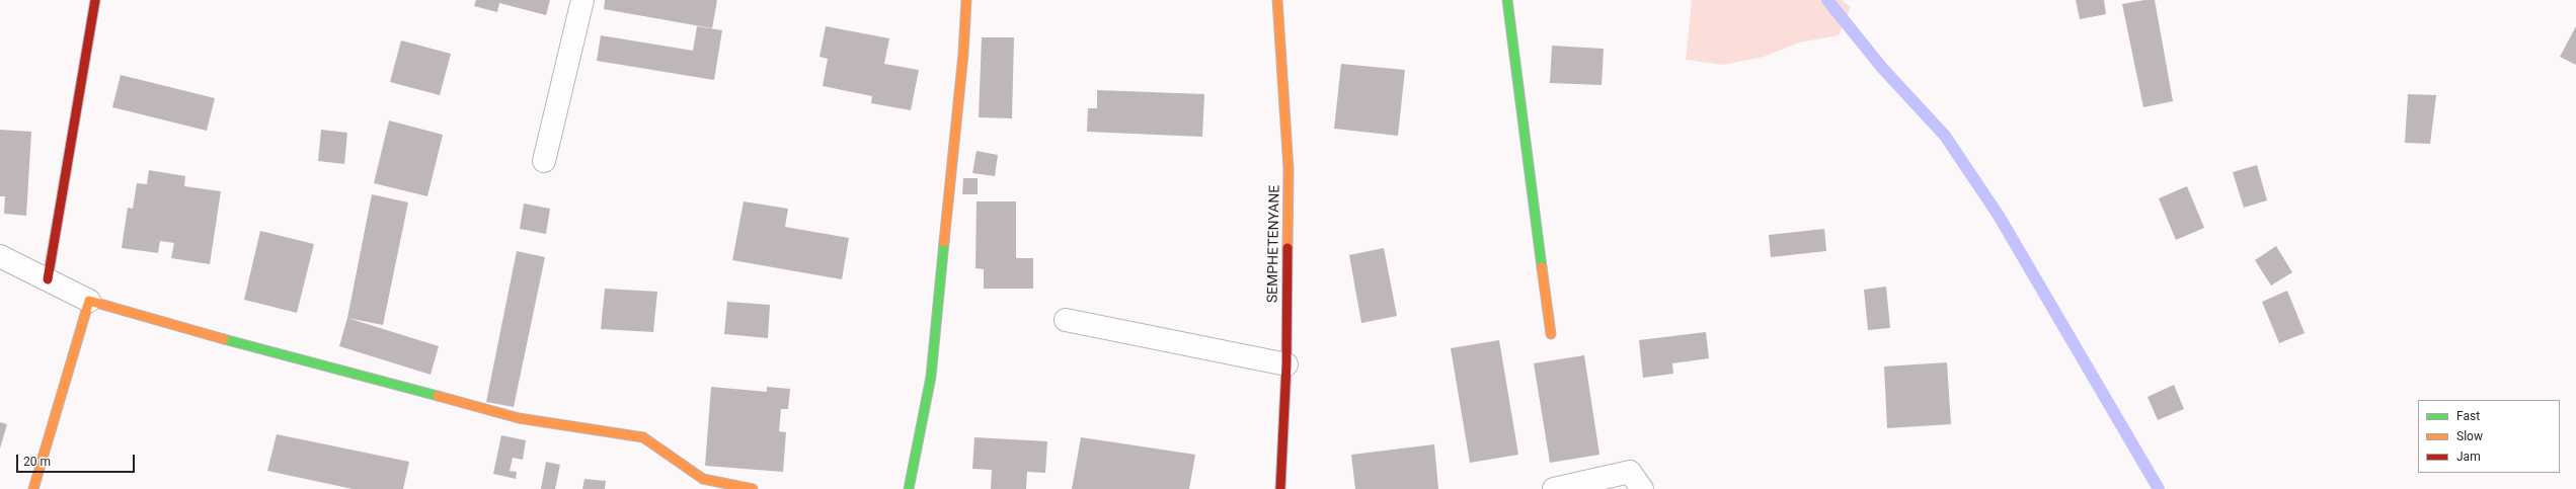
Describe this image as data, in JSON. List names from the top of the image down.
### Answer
{
  "streets": {
    "street": ["SEMPHETENYANE"]
  },
  "legend": ["Fast", "Slow", "Jam"],
  "scale_bar": "20 m"
}
